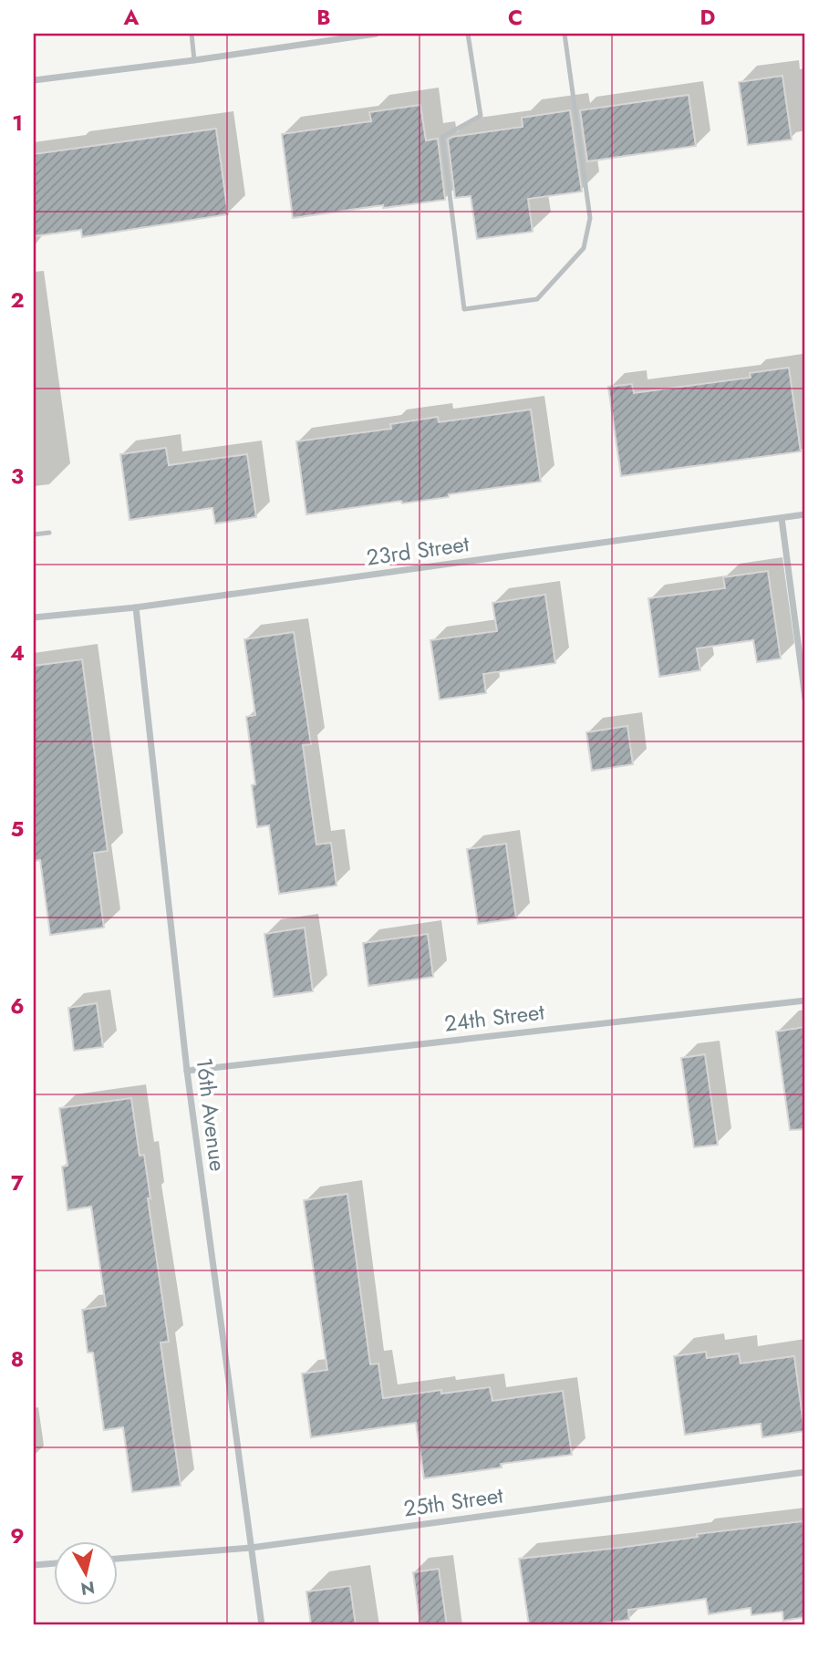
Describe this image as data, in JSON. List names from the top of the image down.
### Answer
{
  "streets": {
    "street": [
      "23rd Street",
      "24th Street",
      "16th Avenue",
      "25th Street"
    ]
  },
  "crossings": [
    ["23rd Street", "16th Avenue"],
    ["24th Street", "16th Avenue"],
    ["16th Avenue", "25th Street"]
  ],
  "north": "bottom",
  "grid": {
    "columns": [
      "A",
      "B",
      "C",
      "D"
    ],
    "rows": [
      "1",
      "2",
      "3",
      "4",
      "5",
      "6",
      "7",
      "8",
      "9"
    ]
  }
}
